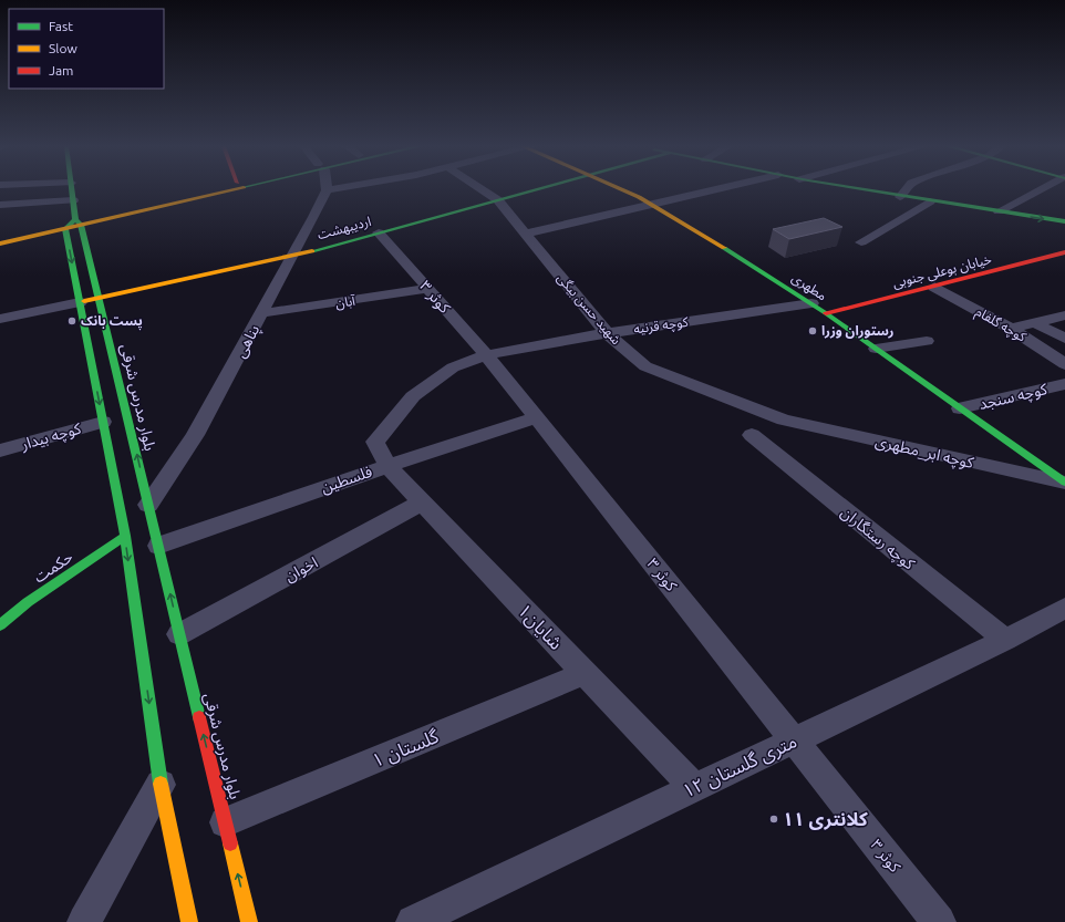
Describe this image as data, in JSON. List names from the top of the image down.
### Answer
{
  "streets": {
    "street": [
      "اردیبهشت",
      "خیابان بوعلی جنوبی",
      "مطهری",
      "کوثر ۳",
      "آبان",
      "شهید حسن بیگی",
      "کوچه گلفام",
      "کوچه قرنیه",
      "پناهی",
      "کوچه سنجد",
      "بلوار مدرس شرقی",
      "کوچه بیدار",
      "کوچه ابر_مطهری",
      "فلسطین",
      "کوچه رستگاران",
      "حکمت",
      "اخوان",
      "شایان۱",
      "گلستان ۱",
      "۱۲ متری گلستان"
    ]
  },
  "crossings": [
    ["اردیبهشت", "کوثر ۳"],
    ["اردیبهشت", "شهید حسن بیگی"],
    ["اردیبهشت", "پناهی"],
    ["اردیبهشت", "بلوار مدرس شرقی"],
    ["خیابان بوعلی جنوبی", "مطهری"],
    ["خیابان بوعلی جنوبی", "کوچه گلفام"],
    ["مطهری", "کوچه قرنیه"],
    ["مطهری", "کوچه سنجد"],
    ["مطهری", "کوچه ابر_مطهری"],
    ["کوثر ۳", "آبان"],
    ["کوثر ۳", "کوچه قرنیه"],
    ["کوثر ۳", "فلسطین"],
    ["کوثر ۳", "۱۲ متری گلستان"],
    ["آبان", "پناهی"],
    ["شهید حسن بیگی", "کوچه قرنیه"],
    ["شهید حسن بیگی", "کوچه ابر_مطهری"],
    ["کوچه قرنیه", "فلسطین"],
    ["کوچه قرنیه", "شایان۱"],
    ["پناهی", "بلوار مدرس شرقی"],
    ["بلوار مدرس شرقی", "فلسطین"],
    ["بلوار مدرس شرقی", "اخوان"],
    ["بلوار مدرس شرقی", "گلستان ۱"],
    ["فلسطین", "شایان۱"],
    ["کوچه رستگاران", "۱۲ متری گلستان"],
    ["اخوان", "شایان۱"],
    ["شایان۱", "گلستان ۱"],
    ["شایان۱", "۱۲ متری گلستان"]
  ],
  "places": ["پست بانک", "رستوران وزرا", "کلانتری ۱۱"],
  "legend": ["Fast", "Slow", "Jam"]
}
